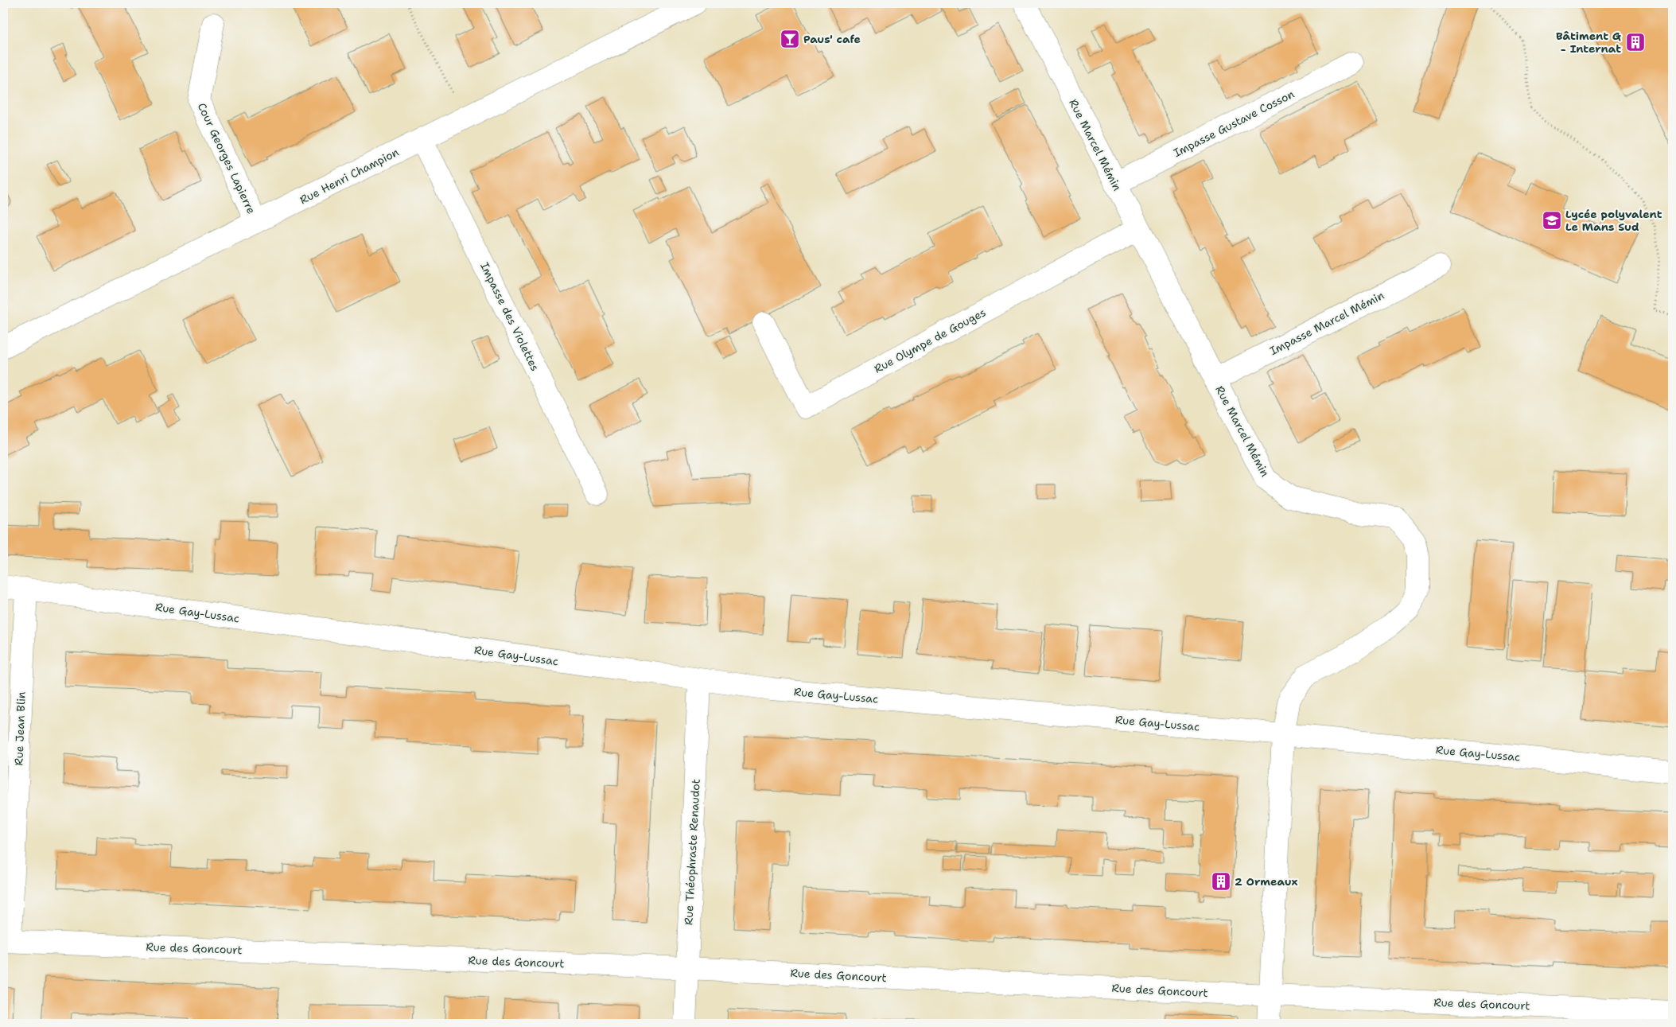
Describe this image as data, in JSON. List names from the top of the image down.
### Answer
{
  "streets": {
    "street": [
      "Impasse Gustave Cosson",
      "Rue Marcel Mémin",
      "Cour Georges Lapierre",
      "Rue Henri Champion",
      "Impasse des Violettes",
      "Impasse Marcel Mémin",
      "Rue Olympe de Gouges",
      "Rue Gay-Lussac",
      "Rue Jean Blin",
      "Rue Théophraste Renaudot",
      "Rue des Goncourt"
    ]
  },
  "crossings": [
    ["Impasse Gustave Cosson", "Rue Marcel Mémin"],
    ["Rue Marcel Mémin", "Impasse Marcel Mémin"],
    ["Rue Marcel Mémin", "Rue Olympe de Gouges"],
    ["Rue Marcel Mémin", "Rue Gay-Lussac"],
    ["Rue Marcel Mémin", "Rue des Goncourt"],
    ["Cour Georges Lapierre", "Rue Henri Champion"],
    ["Rue Henri Champion", "Impasse des Violettes"],
    ["Rue Gay-Lussac", "Rue Jean Blin"],
    ["Rue Gay-Lussac", "Rue Théophraste Renaudot"],
    ["Rue Jean Blin", "Rue des Goncourt"],
    ["Rue Théophraste Renaudot", "Rue des Goncourt"]
  ],
  "places": {
    "bar": ["Paus' cafe"],
    "building": ["Bâtiment G - Internat", "2 Ormeaux"],
    "school or university": ["Lycée polyvalent Le Mans Sud"]
  }
}
